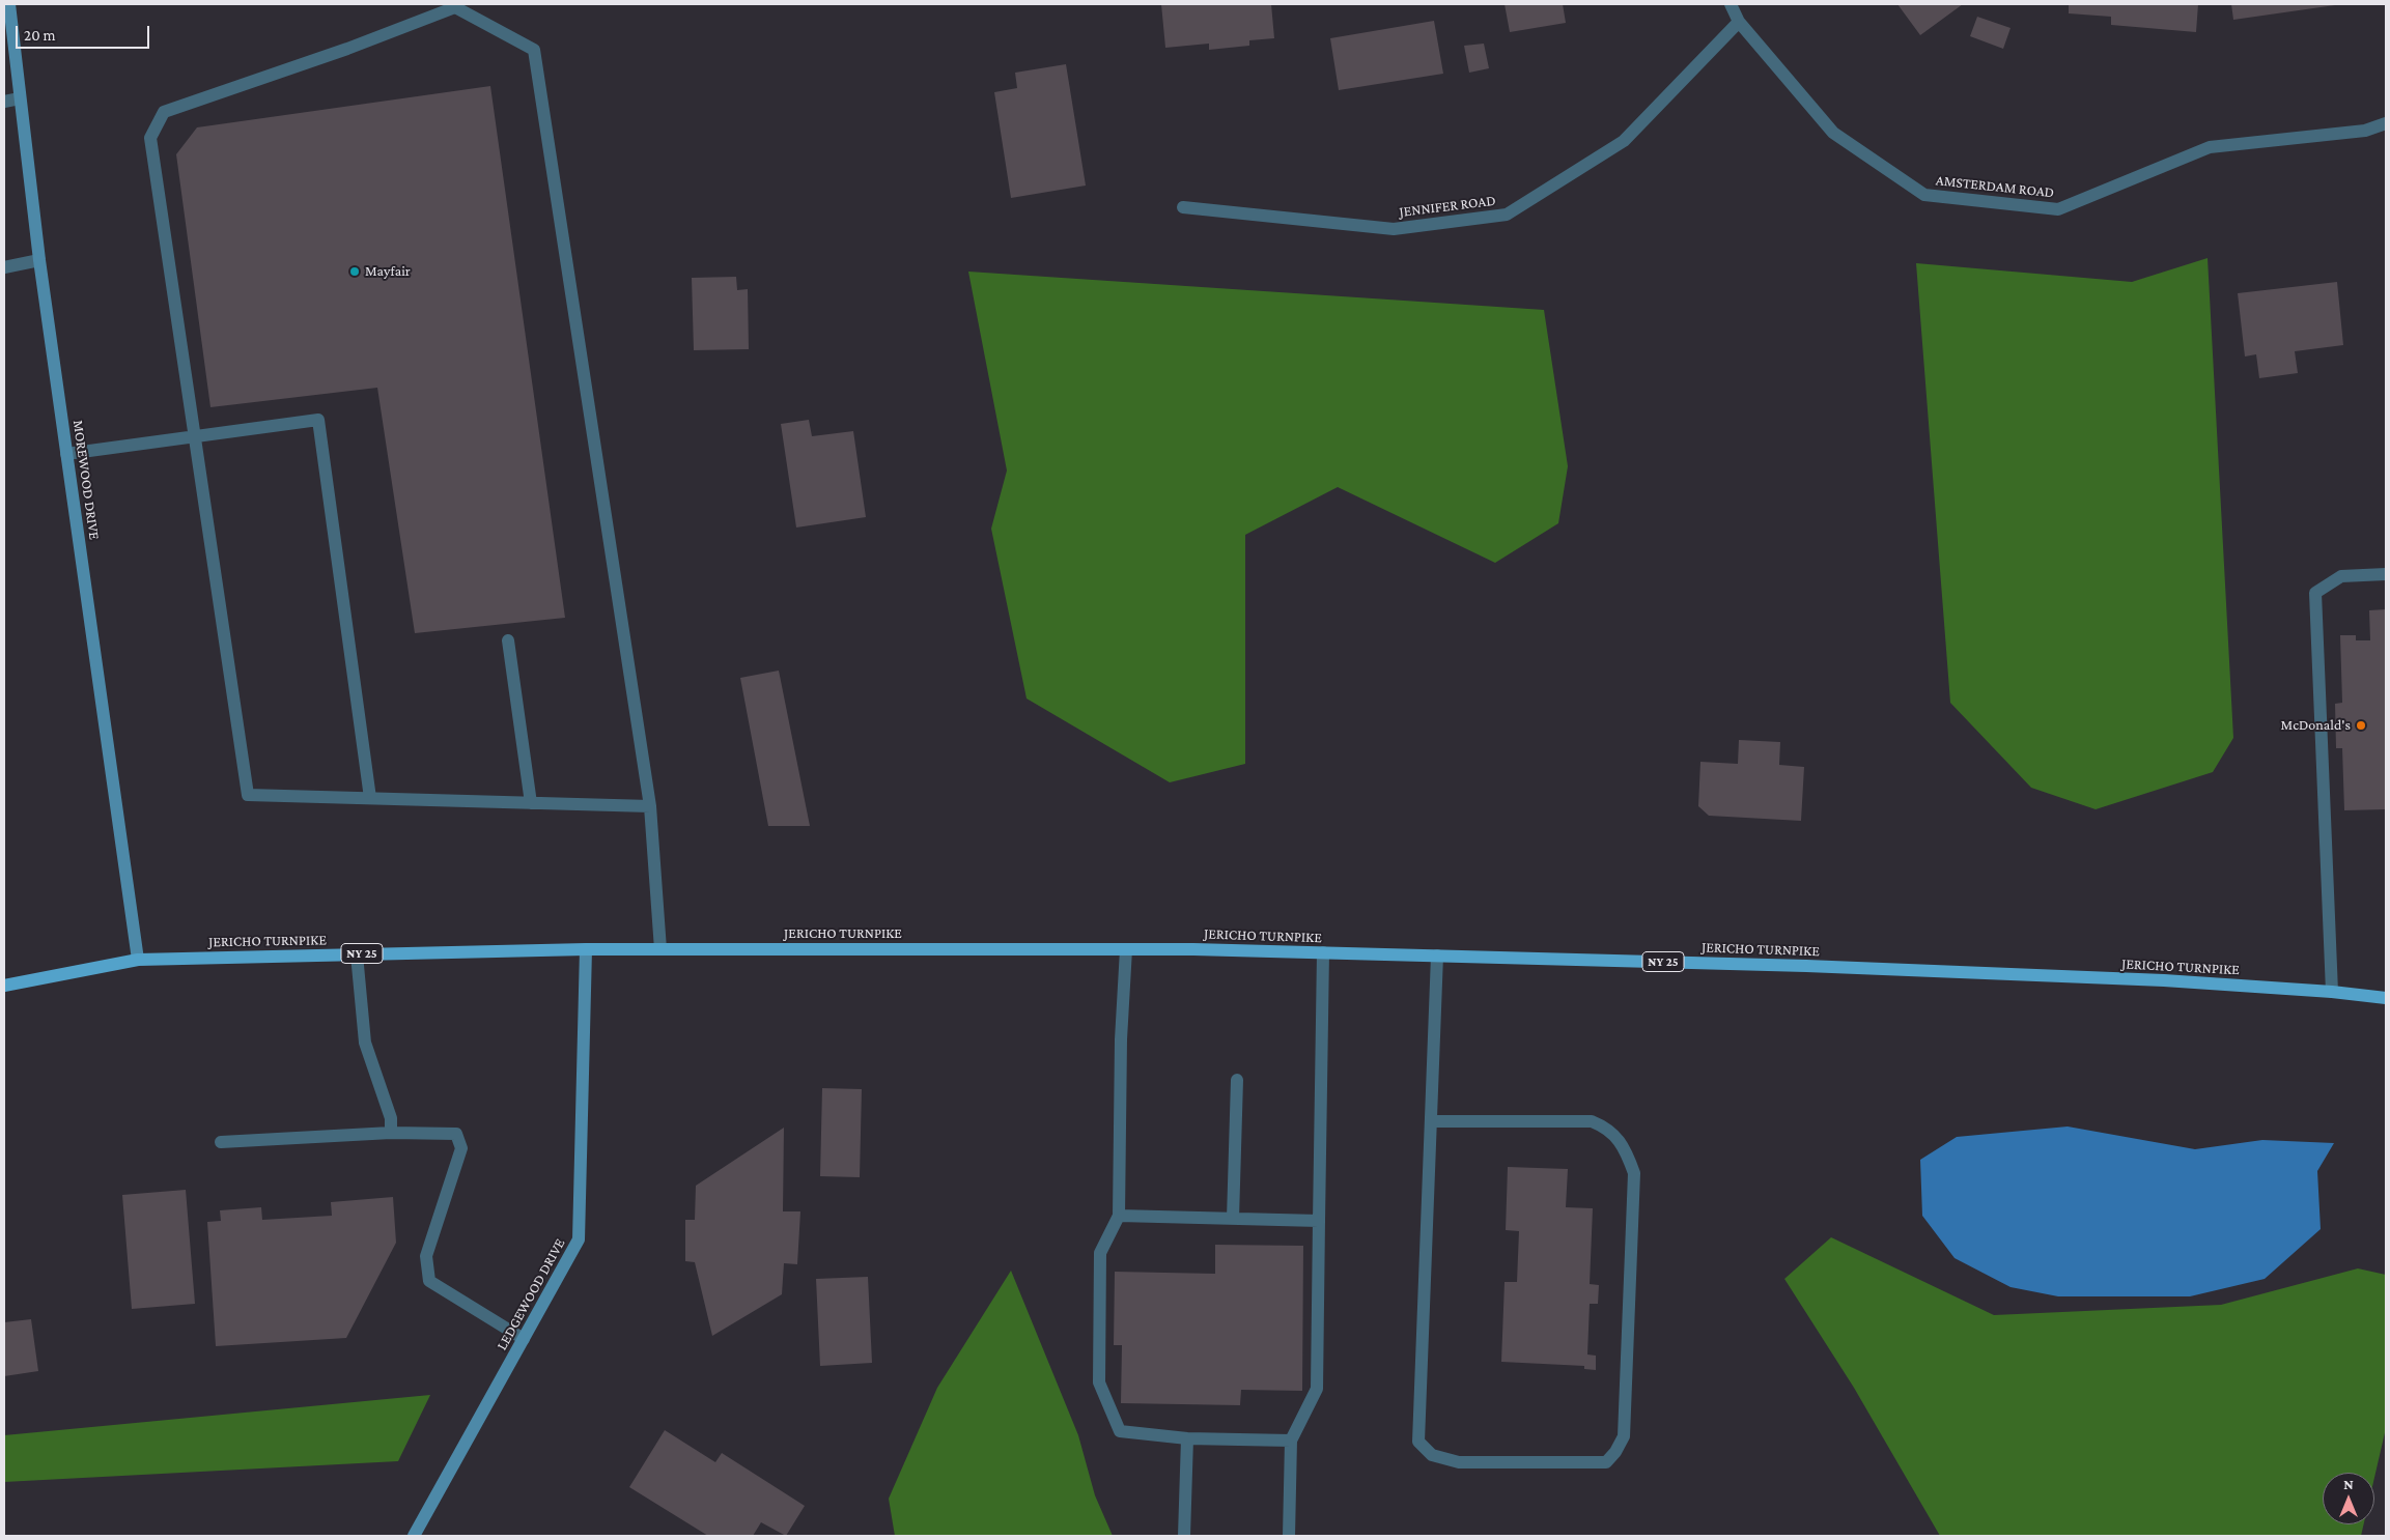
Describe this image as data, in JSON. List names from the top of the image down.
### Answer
{
  "streets": {
    "main road": ["JERICHO TURNPIKE", "NY 25"],
    "street": [
      "AMSTERDAM ROAD",
      "JENNIFER ROAD",
      "MOREWOOD DRIVE",
      "LEDGEWOOD DRIVE"
    ]
  },
  "crossings": [
    ["AMSTERDAM ROAD", "JENNIFER ROAD"],
    ["MOREWOOD DRIVE", "JERICHO TURNPIKE"],
    ["MOREWOOD DRIVE", "NY 25"],
    ["JERICHO TURNPIKE", "NY 25"],
    ["JERICHO TURNPIKE", "LEDGEWOOD DRIVE"]
  ],
  "places": ["Mayfair", "McDonald's"],
  "scale_bar": "20 m",
  "north": "top"
}
